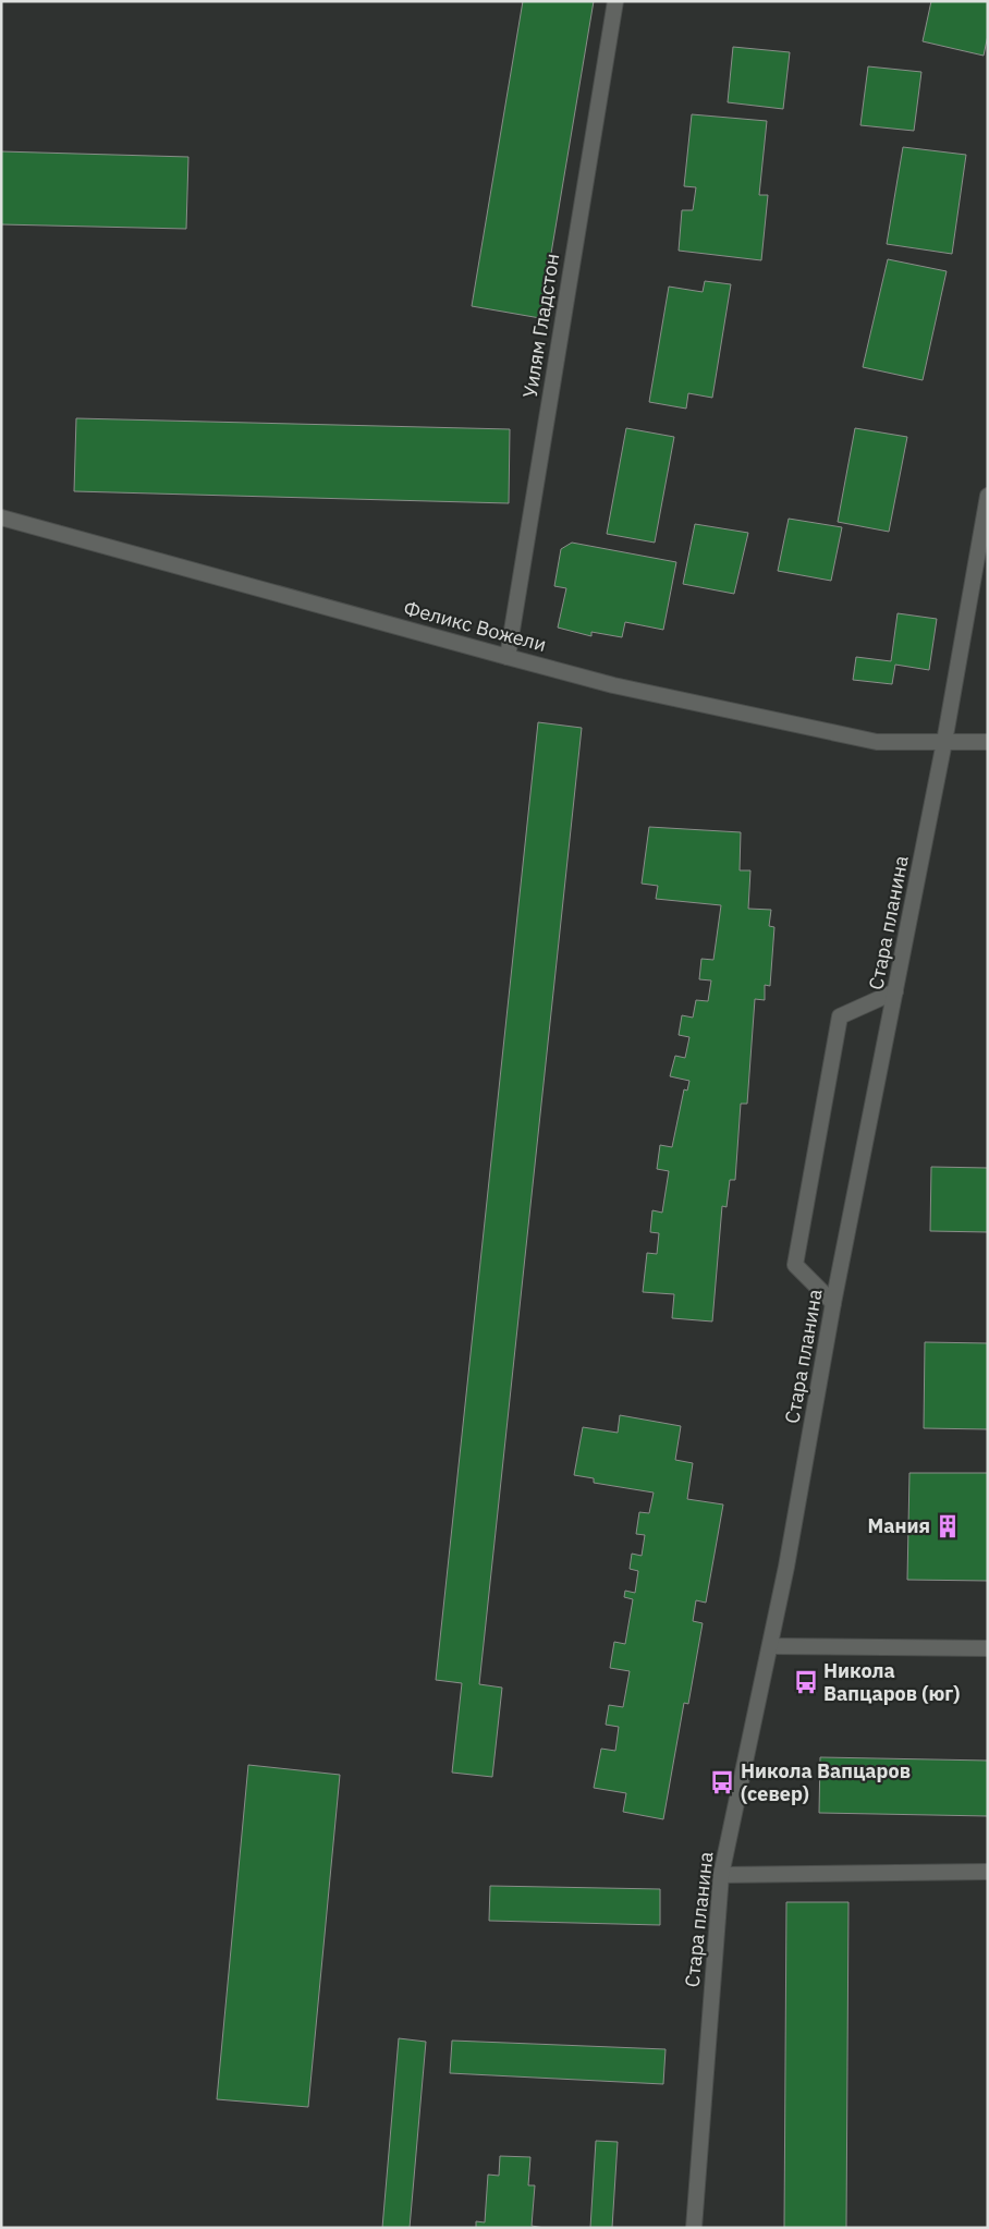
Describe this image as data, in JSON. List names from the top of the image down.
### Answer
{
  "streets": {
    "street": ["Уилям Гладстон", "Феликс Вожели", "Стара планина"]
  },
  "crossings": [
    ["Уилям Гладстон", "Феликс Вожели"],
    ["Феликс Вожели", "Стара планина"]
  ],
  "places": {
    "building": ["Мания"],
    "bus stop": ["Никола Вапцаров (юг)", "Никола Вапцаров (север)"]
  }
}
